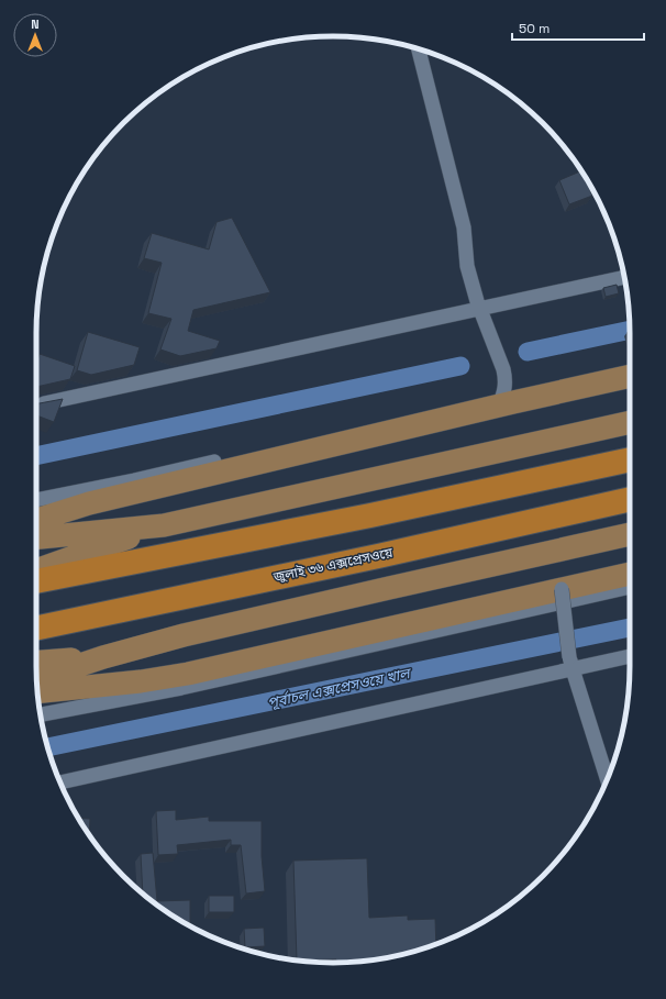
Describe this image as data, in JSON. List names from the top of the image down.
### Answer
{
  "streets": {
    "highway": ["জুলাই ৩৬ এক্সপ্রেসওয়ে"]
  },
  "water": ["পূর্বাচল এক্সপ্রেসওয়ে খাল"],
  "scale_bar": "50 m",
  "north": "top"
}
